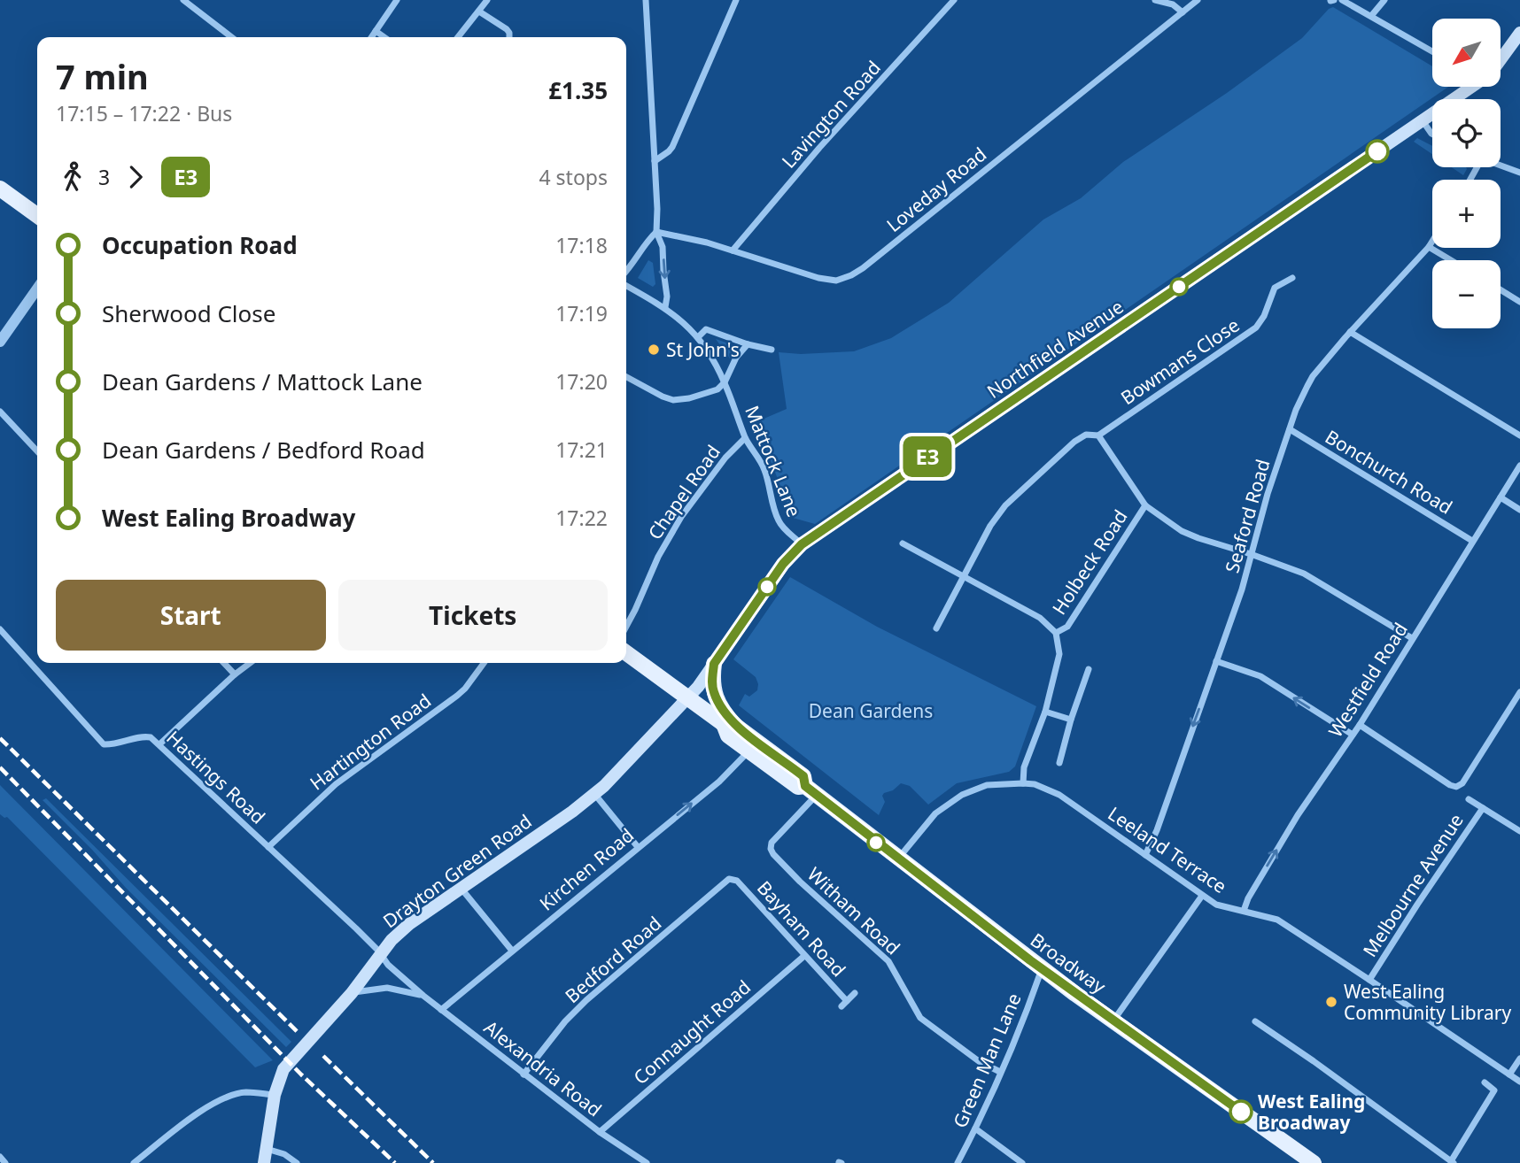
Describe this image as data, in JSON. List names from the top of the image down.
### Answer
{
  "streets": {
    "main road": ["Northfield Avenue", "Drayton Green Road", "Broadway"],
    "street": [
      "Lavington Road",
      "Loveday Road",
      "Bowmans Close",
      "Mattock Lane",
      "Bonchurch Road",
      "Chapel Road",
      "Seaford Road",
      "Holbeck Road",
      "Westfield Road",
      "Hartington Road",
      "Hastings Road",
      "Leeland Terrace",
      "Kirchen Road",
      "Melbourne Avenue",
      "Witham Road",
      "Bayham Road",
      "Bedford Road",
      "Connaught Road",
      "Green Man Lane",
      "Alexandria Road"
    ]
  },
  "crossings": [
    ["Lavington Road", "Loveday Road"],
    ["Northfield Avenue", "Mattock Lane"],
    ["Northfield Avenue", "Drayton Green Road"],
    ["Northfield Avenue", "Broadway"],
    ["Mattock Lane", "Chapel Road"],
    ["Bonchurch Road", "Seaford Road"],
    ["Bonchurch Road", "Westfield Road"],
    ["Seaford Road", "Leeland Terrace"],
    ["Westfield Road", "Leeland Terrace"],
    ["Hartington Road", "Hastings Road"],
    ["Hastings Road", "Drayton Green Road"],
    ["Hastings Road", "Alexandria Road"],
    ["Leeland Terrace", "Melbourne Avenue"],
    ["Leeland Terrace", "Broadway"],
    ["Kirchen Road", "Broadway"],
    ["Kirchen Road", "Alexandria Road"],
    ["Drayton Green Road", "Broadway"],
    ["Drayton Green Road", "Alexandria Road"],
    ["Witham Road", "Broadway"],
    ["Witham Road", "Green Man Lane"],
    ["Bayham Road", "Bedford Road"],
    ["Bayham Road", "Connaught Road"],
    ["Bedford Road", "Alexandria Road"],
    ["Broadway", "Green Man Lane"],
    ["Connaught Road", "Alexandria Road"]
  ],
  "one_way": ["Westfield Road", "Kirchen Road"],
  "parks": ["Dean Gardens"],
  "places": ["St John's", "West Ealing Community Library", "West Ealing Broadway"],
  "lines": ["bus line E3"],
  "north": "bottom left",
  "page": {
    "on_map": "E3",
    "map_buttons": ["+", "−"],
    "heading": ["7 min", "17:15 – 17:22 · Bus", "£1.35"],
    "legs": ["3", "E3", "4 stops"],
    "list": [
      {
        "name": "Occupation Road",
        "value": "17:18"
      },
      {
        "name": "Sherwood Close",
        "value": "17:19"
      },
      {
        "name": "Dean Gardens / Mattock Lane",
        "value": "17:20"
      },
      {
        "name": "Dean Gardens / Bedford Road",
        "value": "17:21"
      },
      {
        "name": "West Ealing Broadway",
        "value": "17:22"
      }
    ],
    "buttons": ["Start", "Tickets"]
  }
}
